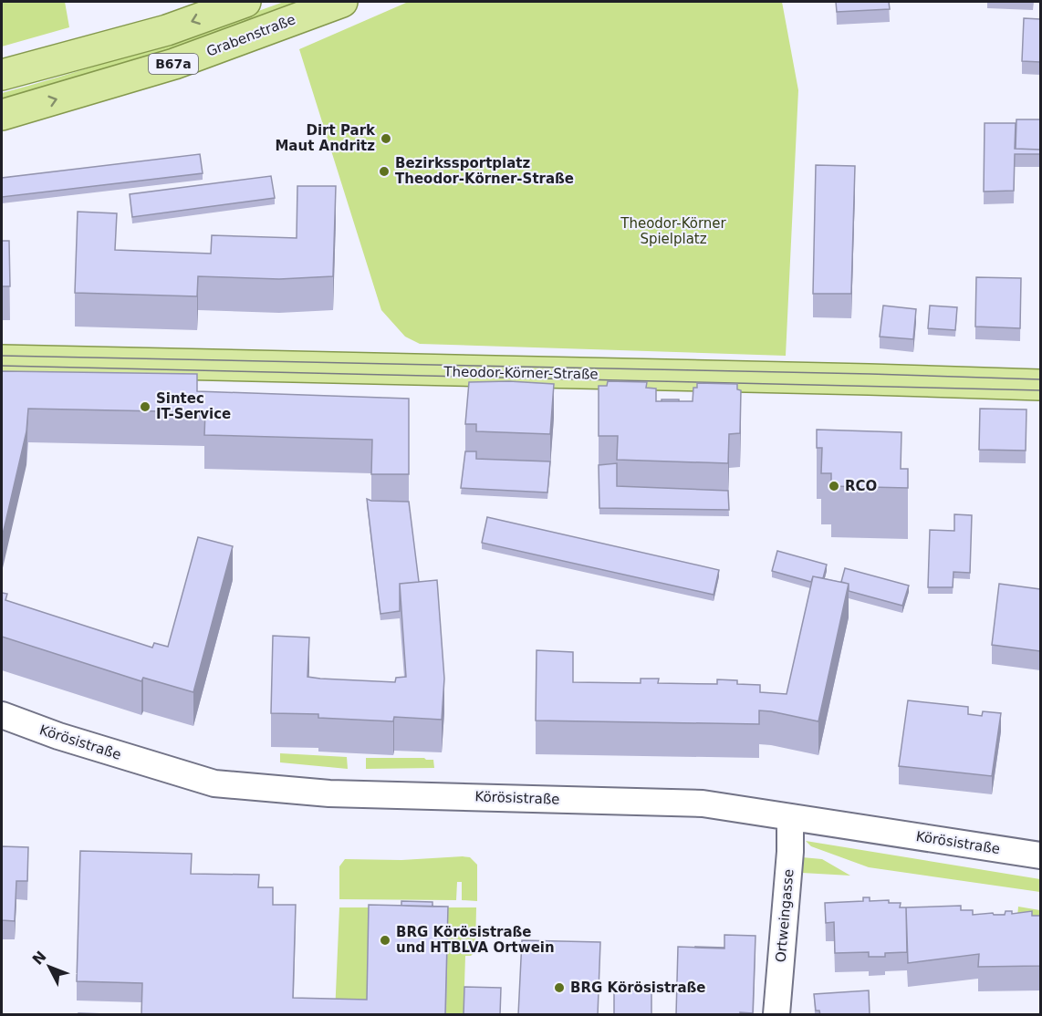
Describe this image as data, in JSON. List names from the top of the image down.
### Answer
{
  "streets": {
    "main road": ["Grabenstraße", "B67a", "Theodor-Körner-Straße"],
    "street": ["Körösistraße", "Ortweingasse"]
  },
  "crossings": [
    ["Körösistraße", "Ortweingasse"]
  ],
  "parks": ["Theodor-Körner Spielplatz"],
  "places": [
    "Dirt Park Maut Andritz",
    "Bezirkssportplatz Theodor-Körner-Straße",
    "Sintec IT-Service",
    "RCO",
    "BRG Körösistraße und HTBLVA Ortwein",
    "BRG Körösistraße"
  ],
  "north": "top left"
}
